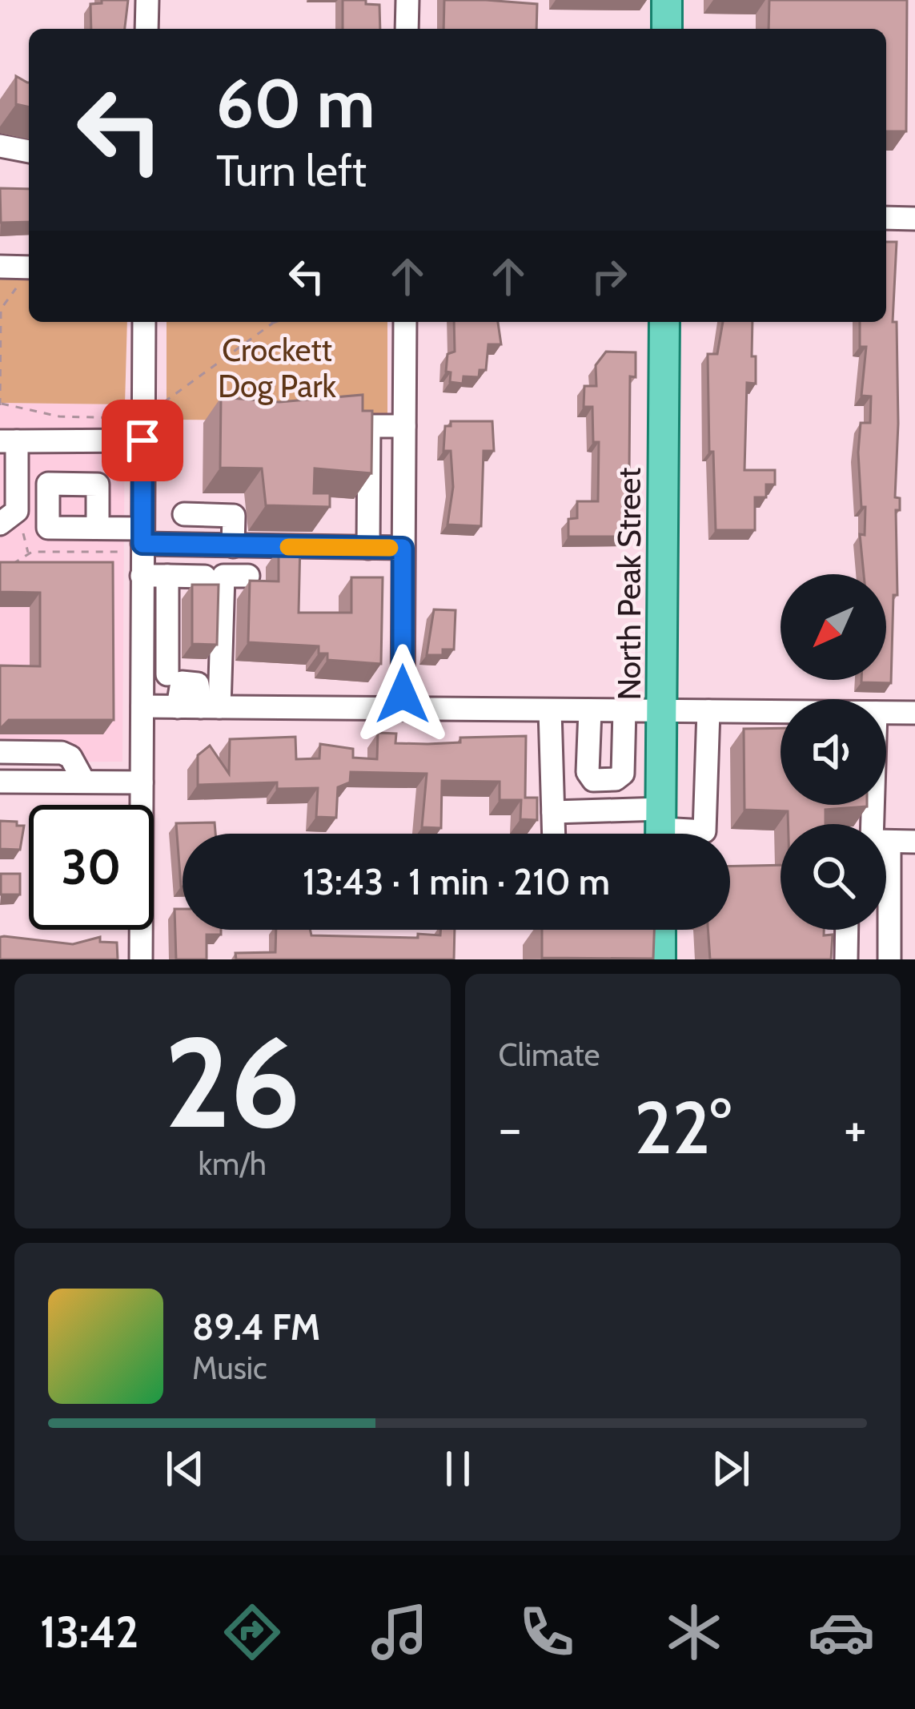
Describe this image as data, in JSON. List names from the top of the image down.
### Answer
{
  "streets": {
    "main road": ["North Peak Street"]
  },
  "parks": ["Crockett Dog Park"],
  "north": "bottom left",
  "page": {
    "turn": ["60 m", "Turn left"],
    "limit": "30",
    "trip": "13:43 · 1 min · 210 m",
    "tile": [
      ["26", "km/h"],
      "Climate"
    ],
    "heat": ["−", "22°", "+"],
    "song": ["89.4 FM", "Music"],
    "tabs": "13:42"
  }
}
